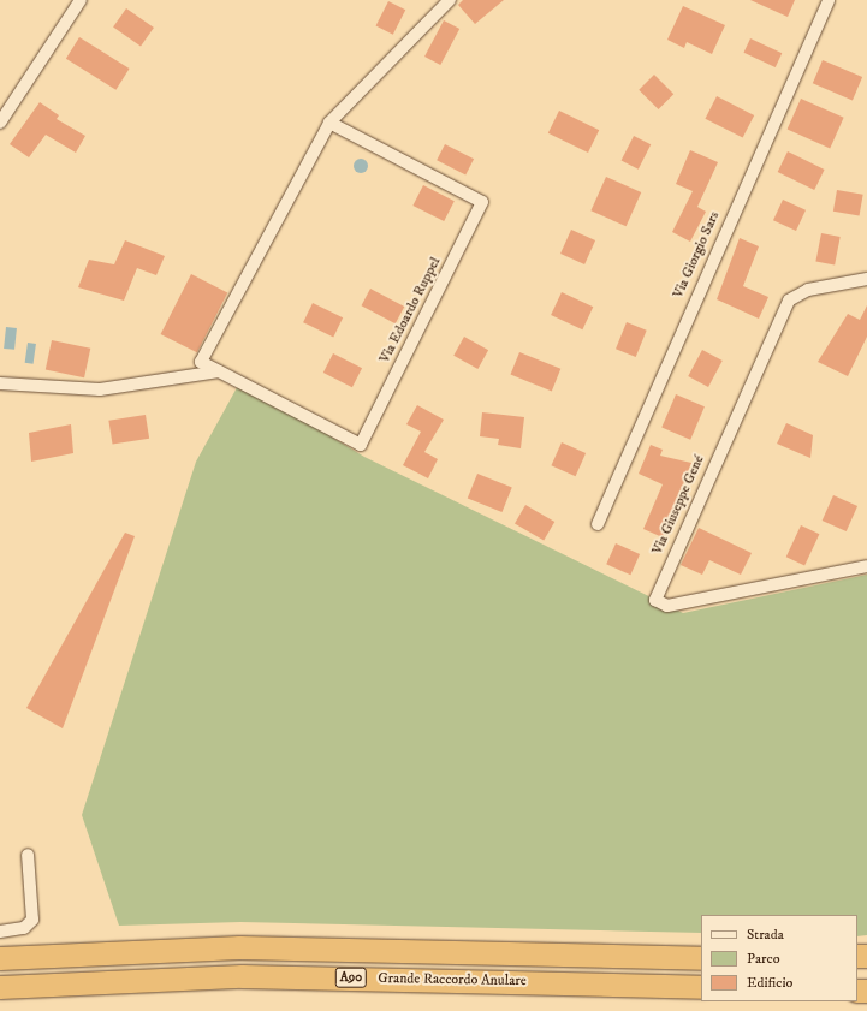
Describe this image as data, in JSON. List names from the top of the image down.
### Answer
{
  "streets": {
    "highway": ["A90", "Grande Raccordo Anulare"],
    "street": ["Via Giorgio Sars", "Via Edoardo Ruppel", "Via Giuseppe Gené"]
  },
  "legend": ["Strada", "Parco", "Edificio"]
}
